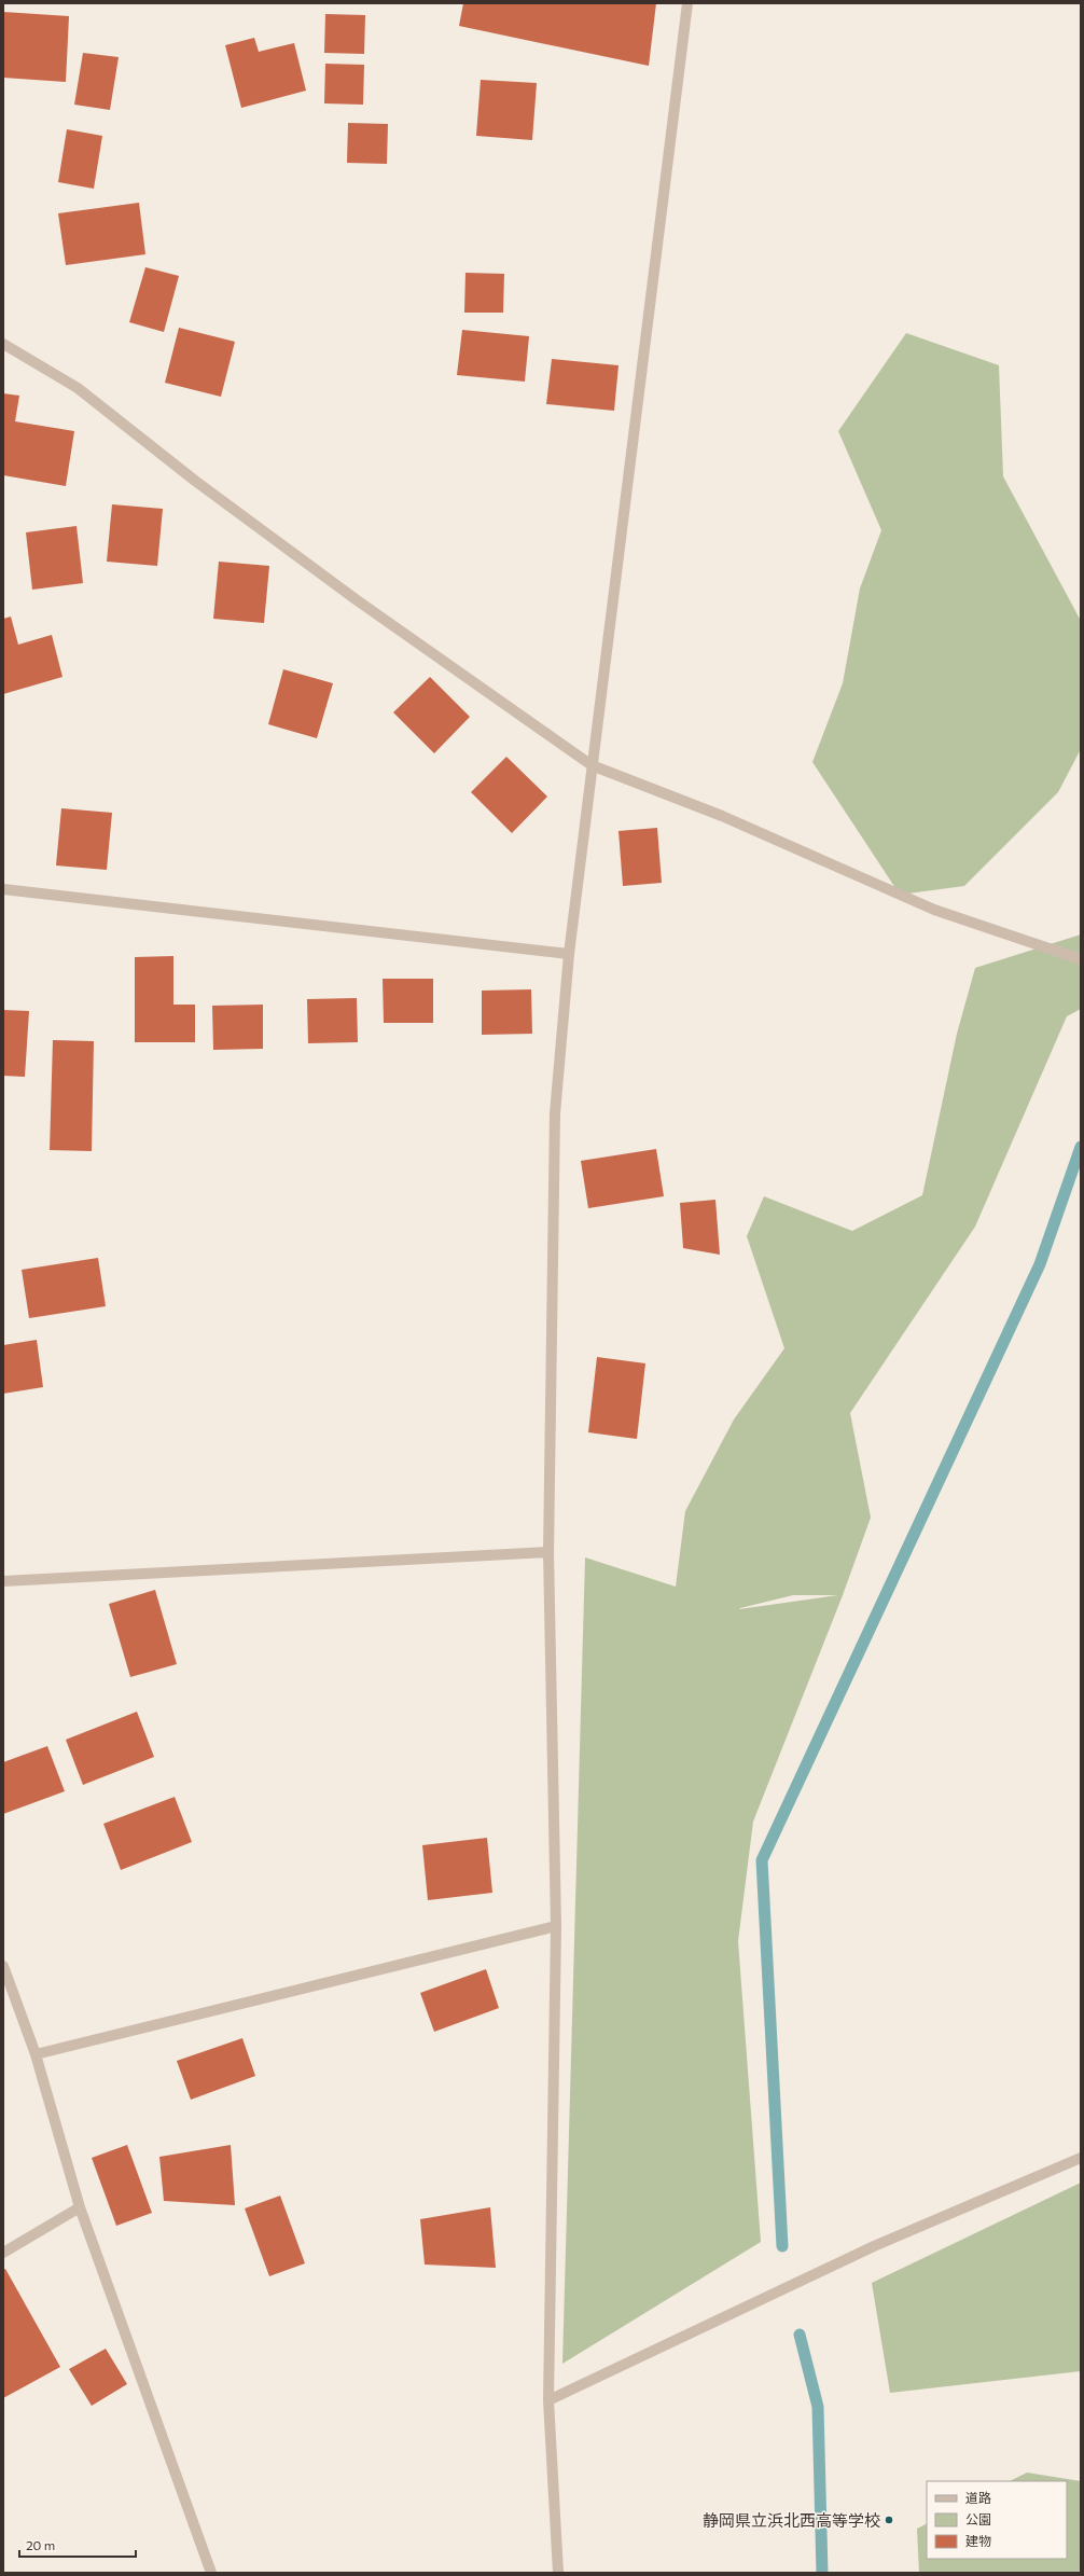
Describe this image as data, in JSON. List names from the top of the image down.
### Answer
{
  "places": ["静岡県立浜北西高等学校"],
  "legend": ["道路", "公園", "建物"],
  "scale_bar": "20 m"
}
